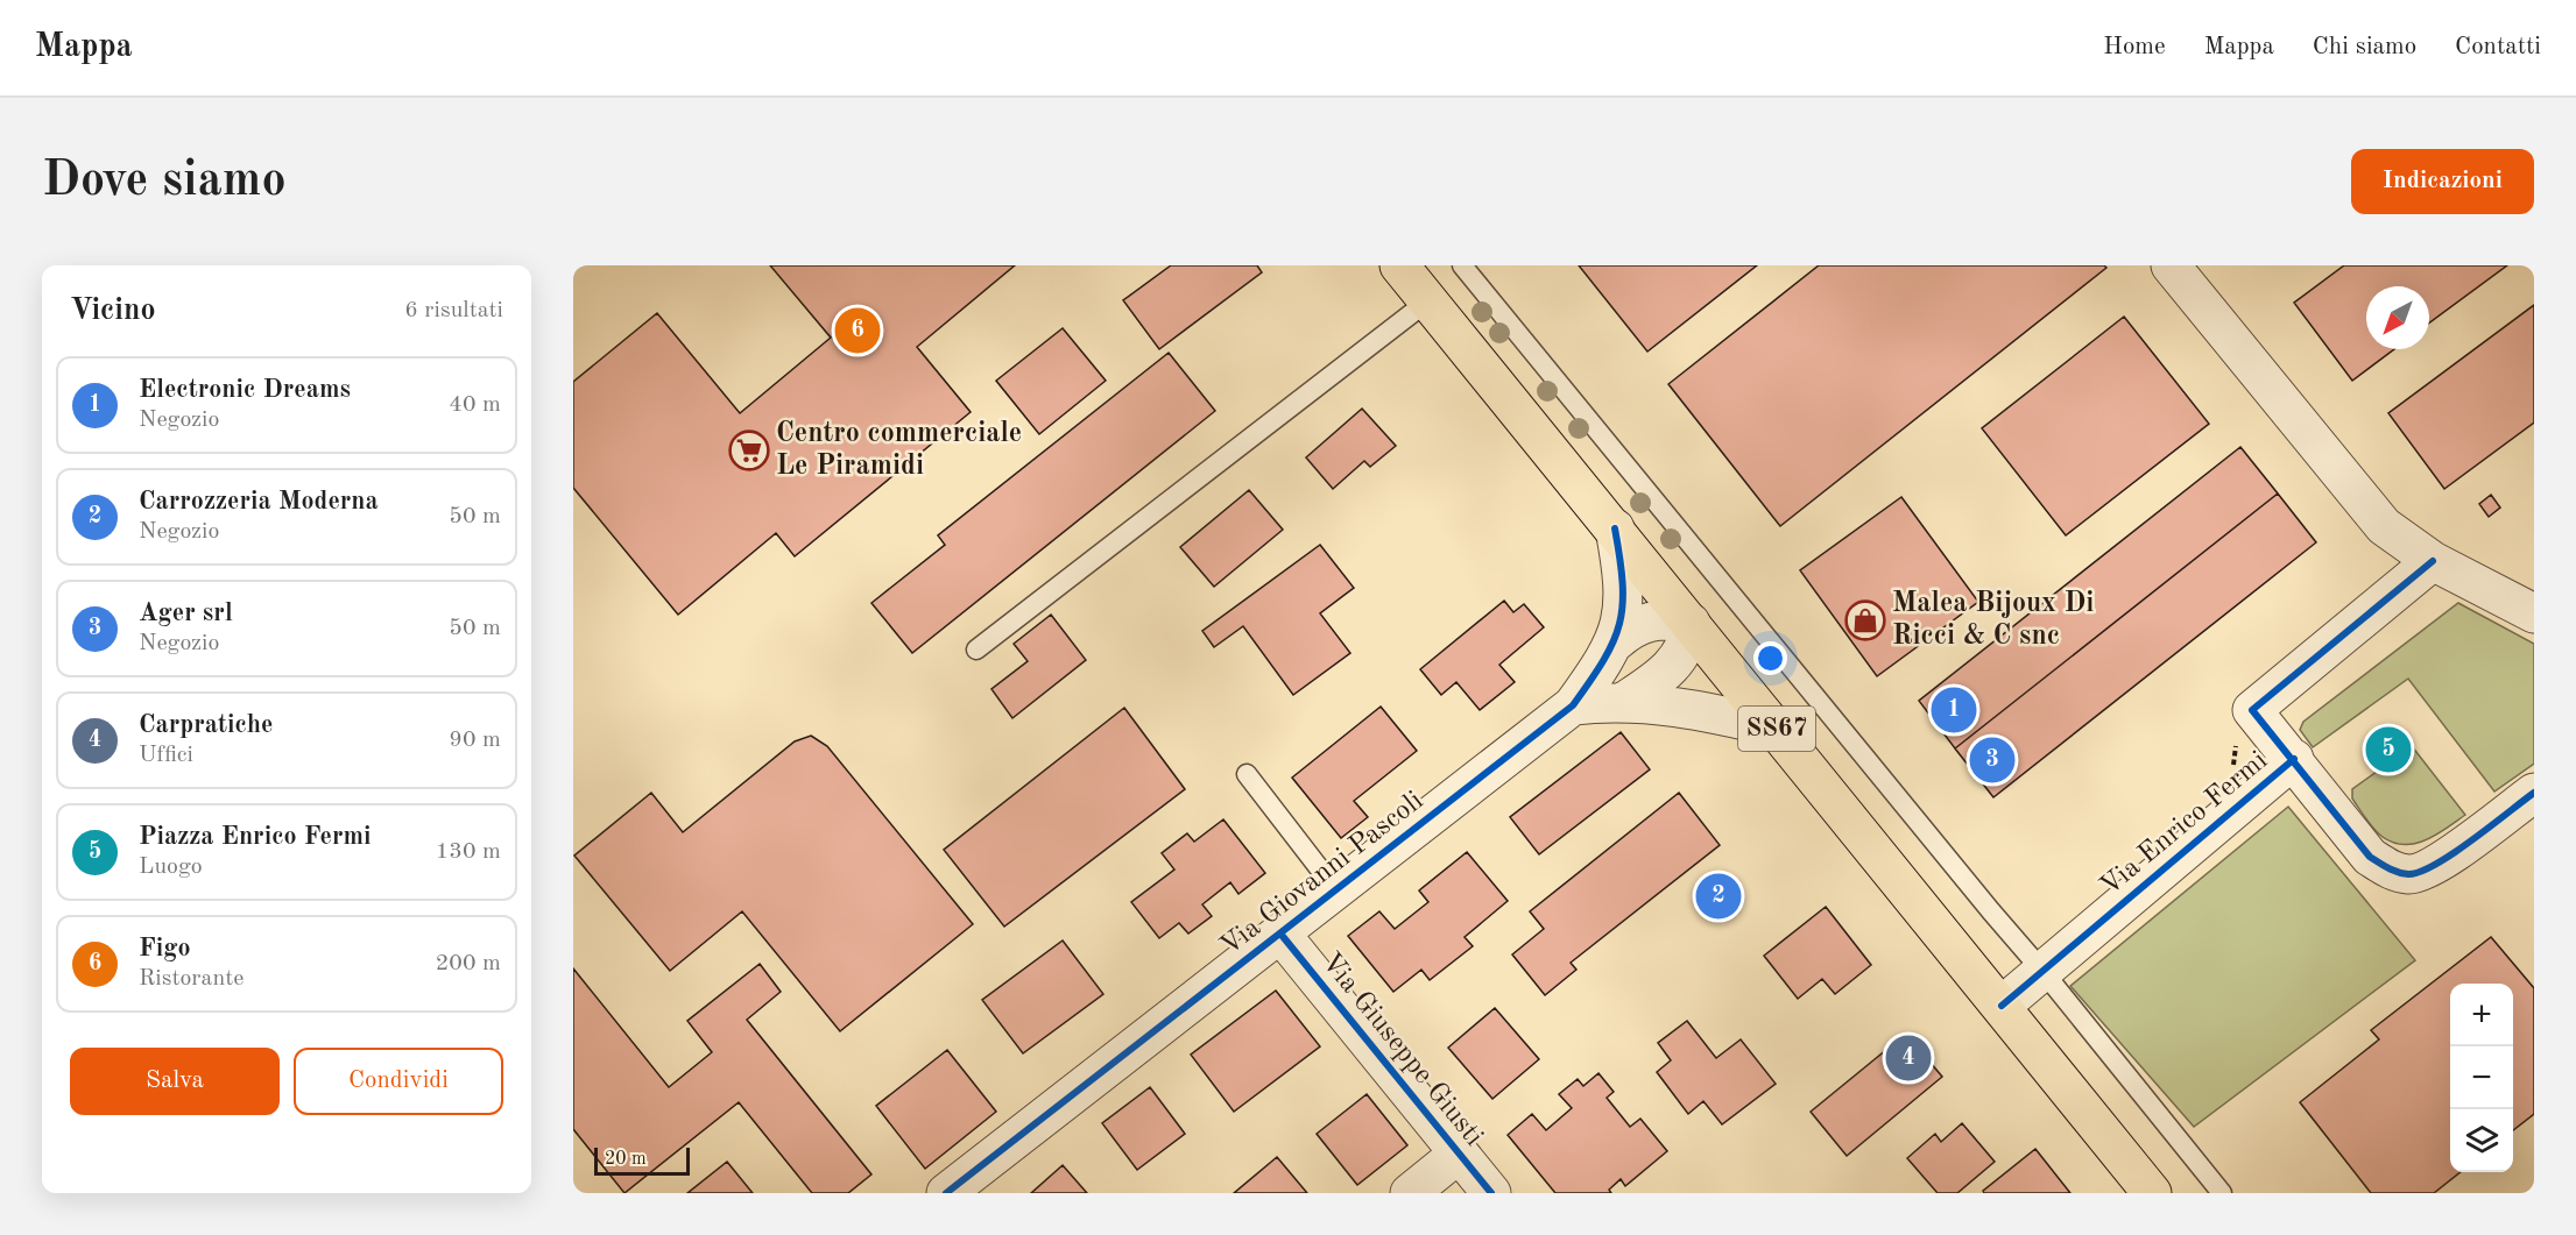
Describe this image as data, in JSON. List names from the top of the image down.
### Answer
{
  "streets": {
    "main road": ["SS67"],
    "street": ["Via Enrico Fermi", "Via Giovanni Pascoli", "Via Giuseppe Giusti"]
  },
  "crossings": [
    ["SS67", "Via Enrico Fermi"],
    ["SS67", "Via Giovanni Pascoli"],
    ["Via Giovanni Pascoli", "Via Giuseppe Giusti"]
  ],
  "places": {
    "supermarket": ["Centro commerciale Le Piramidi"],
    "shop": ["Malea Bijoux Di Ricci & C snc"]
  },
  "scale_bar": "20 m",
  "north": "bottom left",
  "page": {
    "header": "Mappa",
    "nav": [
      "Home",
      "Mappa",
      "Chi siamo",
      "Contatti"
    ],
    "buttons": [
      "Indicazioni",
      ["Salva", "Condividi"]
    ],
    "title": "Dove siamo",
    "heading": ["Vicino", "6 risultati"],
    "pins": [
      "6",
      "1",
      "5",
      "3",
      "2",
      "4"
    ],
    "list": [
      {
        "mark": "1",
        "name": "Electronic Dreams",
        "note": "Negozio",
        "value": "40 m"
      },
      {
        "mark": "2",
        "name": "Carrozzeria Moderna",
        "note": "Negozio",
        "value": "50 m"
      },
      {
        "mark": "3",
        "name": "Ager srl",
        "note": "Negozio",
        "value": "50 m"
      },
      {
        "mark": "4",
        "name": "Carpratiche",
        "note": "Uffici",
        "value": "90 m"
      },
      {
        "mark": "5",
        "name": "Piazza Enrico Fermi",
        "note": "Luogo",
        "value": "130 m"
      },
      {
        "mark": "6",
        "name": "Figo",
        "note": "Ristorante",
        "value": "200 m"
      }
    ],
    "map_buttons": ["+", "−"],
    "scale": "20 m"
  }
}
